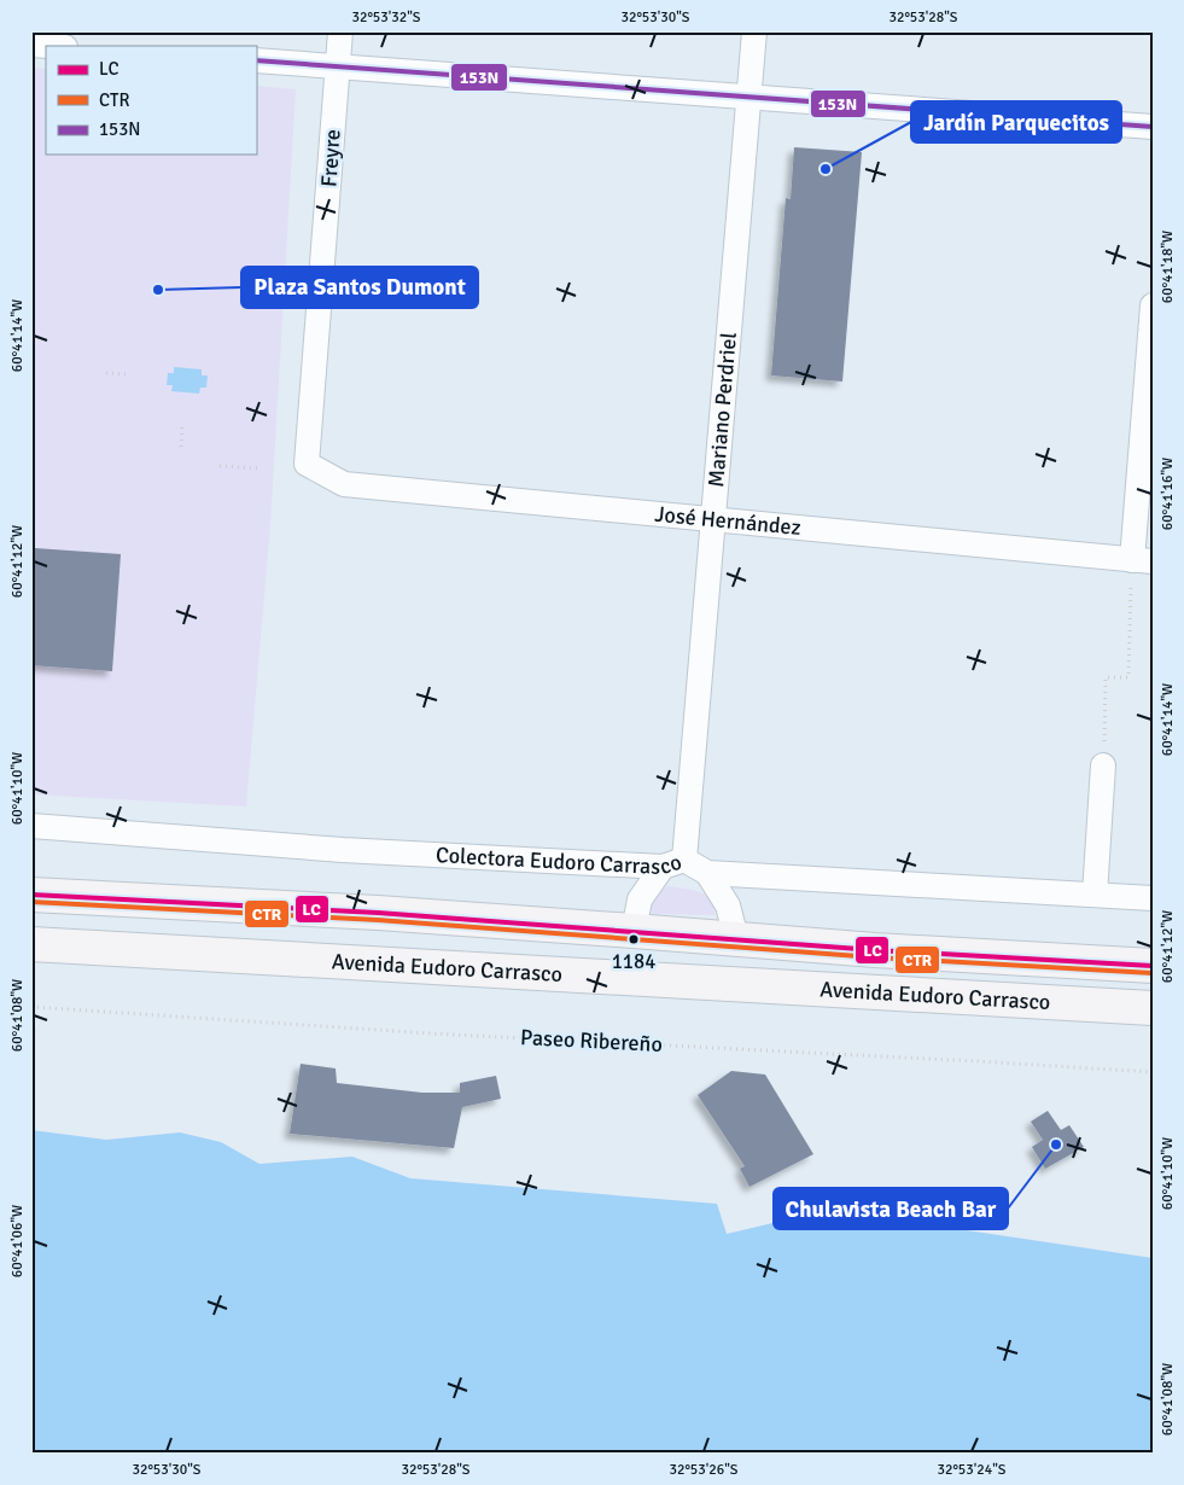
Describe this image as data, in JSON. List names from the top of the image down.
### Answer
{
  "streets": {
    "main road": ["Avenida Eudoro Carrasco"],
    "street": [
      "Freyre",
      "Mariano Perdriel",
      "José Hernández",
      "Colectora Eudoro Carrasco"
    ],
    "path": ["Paseo Ribereño"]
  },
  "crossings": [
    ["Freyre", "José Hernández"],
    ["Mariano Perdriel", "José Hernández"],
    ["Mariano Perdriel", "Colectora Eudoro Carrasco"]
  ],
  "places": [
    "Jardín Parquecitos",
    "Plaza Santos Dumont",
    "1184",
    "Chulavista Beach Bar"
  ],
  "lines": ["transit line 153N", "transit line LC", "transit line CTR"],
  "legend": ["LC", "CTR", "153N"],
  "coordinates": [
    "32°53'32\"S",
    "32°53'30\"S",
    "32°53'28\"S",
    "60°41'18\"W",
    "60°41'14\"W",
    "60°41'16\"W",
    "60°41'12\"W",
    "60°41'10\"W",
    "60°41'08\"W",
    "60°41'06\"W",
    "32°53'26\"S",
    "32°53'24\"S"
  ]
}
